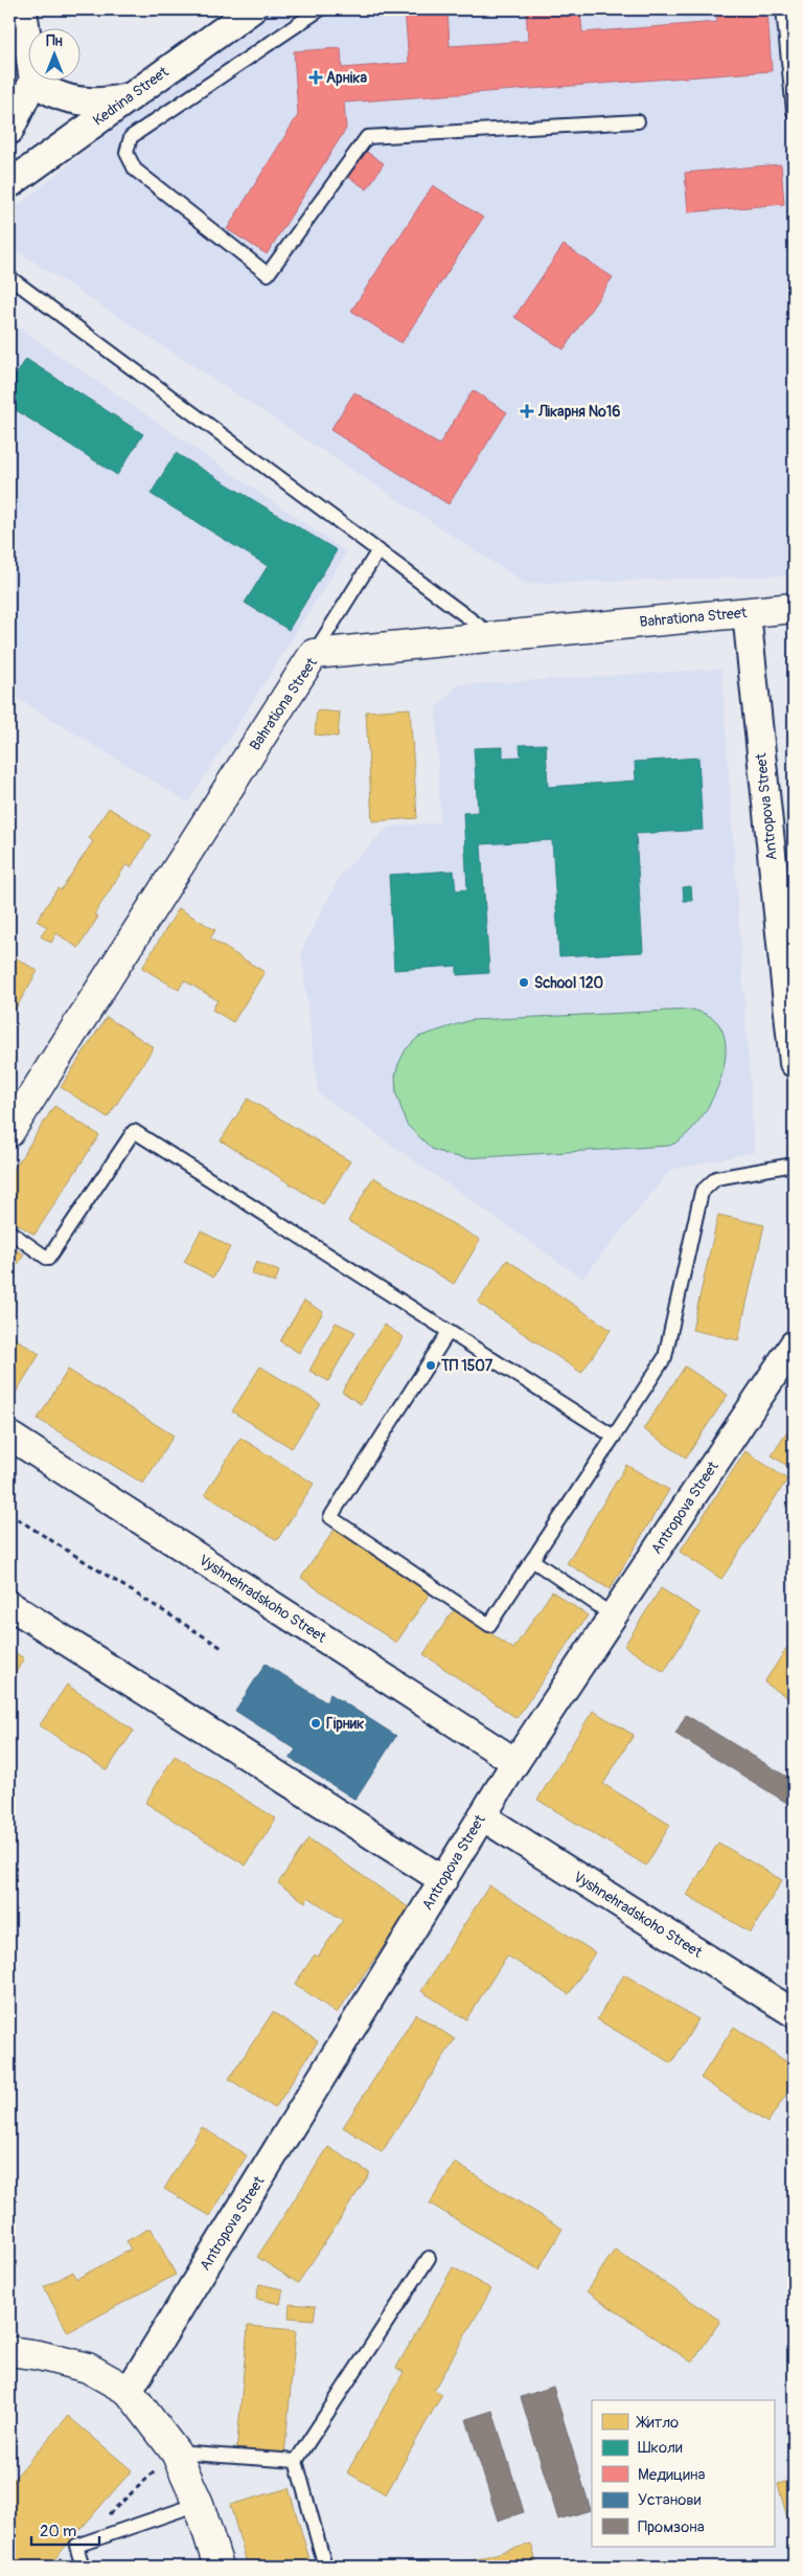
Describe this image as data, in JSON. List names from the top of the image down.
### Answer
{
  "streets": {
    "street": [
      "Kedrina Street",
      "Bahrationa Street",
      "Antropova Street",
      "Vyshnehradskoho Street"
    ]
  },
  "crossings": [
    ["Bahrationa Street", "Antropova Street"],
    ["Antropova Street", "Vyshnehradskoho Street"]
  ],
  "places": {
    "health": ["Арніка", "Лікарня №16"],
    "other": ["School 120", "ТП 1507", "Гірник"]
  },
  "legend": [
    "Житло",
    "Школи",
    "Медицина",
    "Установи",
    "Промзона"
  ],
  "scale_bar": "20 m",
  "north": "top"
}
